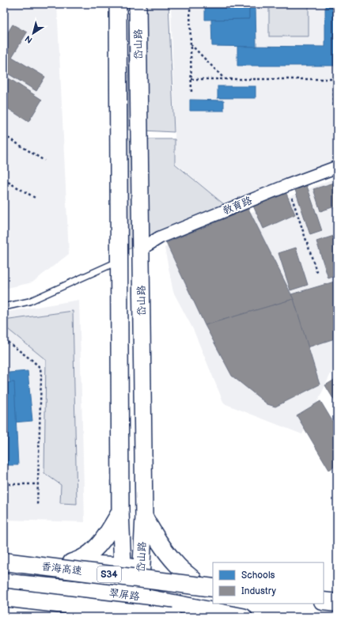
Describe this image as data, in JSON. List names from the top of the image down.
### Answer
{
  "streets": {
    "highway": ["香海高速", "S34"],
    "street": ["岱山路", "教育路", "翠屏路"]
  },
  "crossings": [
    ["岱山路", "教育路"],
    ["岱山路", "翠屏路"]
  ],
  "legend": ["Schools", "Industry"],
  "north": "bottom left"
}
